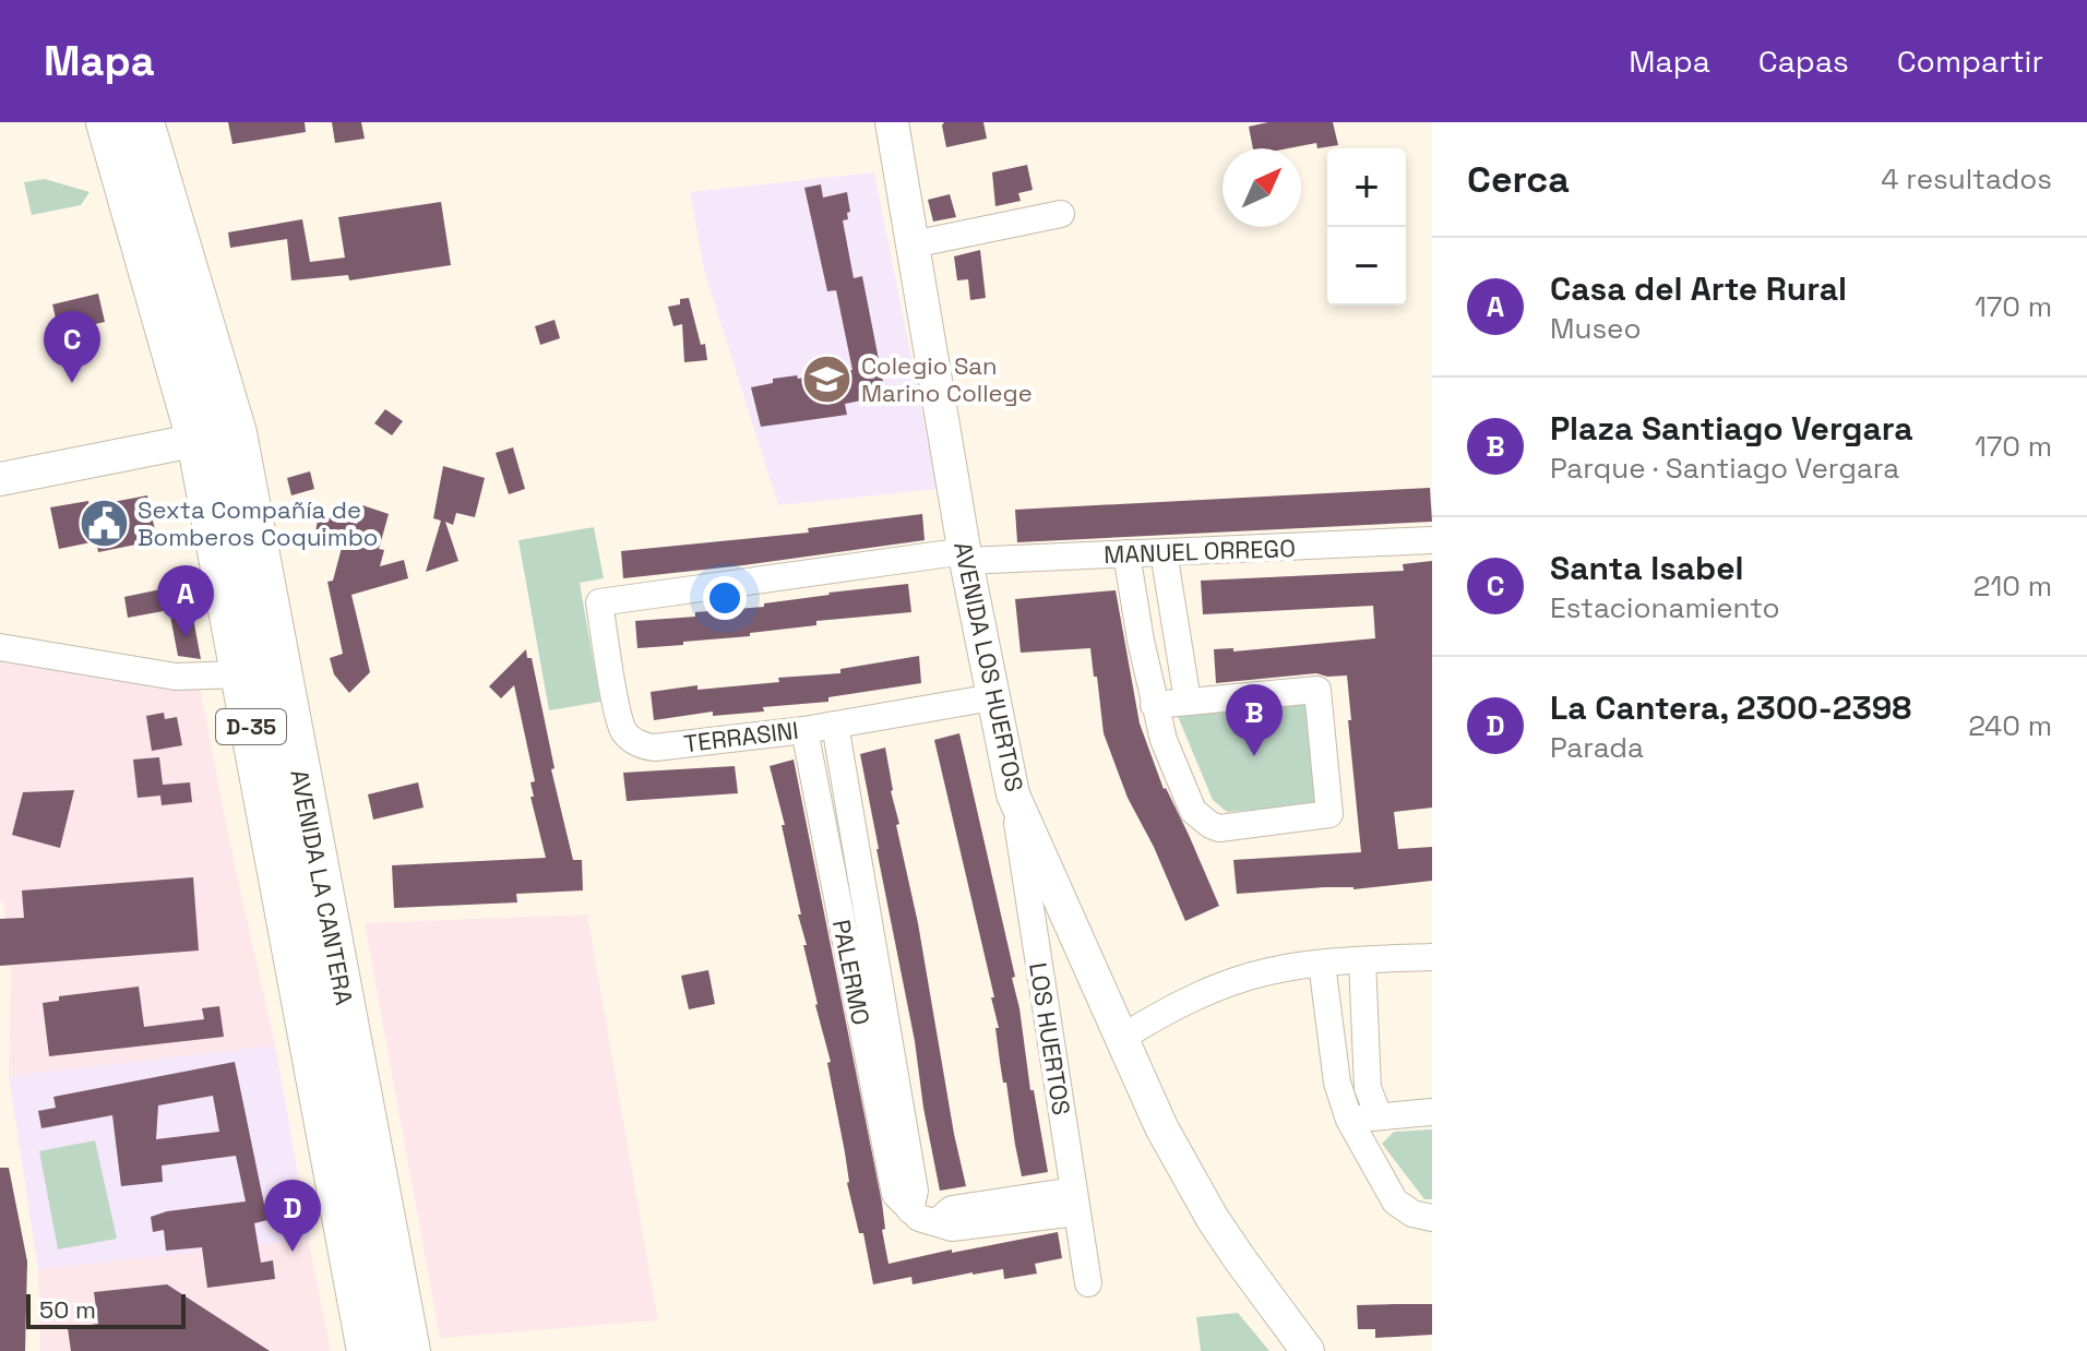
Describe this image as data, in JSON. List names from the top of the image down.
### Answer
{
  "streets": {
    "highway": ["D-35", "AVENIDA LA CANTERA"],
    "street": [
      "MANUEL ORREGO",
      "AVENIDA LOS HUERTOS",
      "TERRASINI",
      "PALERMO",
      "LOS HUERTOS"
    ]
  },
  "crossings": [
    ["MANUEL ORREGO", "AVENIDA LOS HUERTOS"],
    ["MANUEL ORREGO", "TERRASINI"],
    ["AVENIDA LOS HUERTOS", "TERRASINI"],
    ["AVENIDA LOS HUERTOS", "LOS HUERTOS"],
    ["TERRASINI", "PALERMO"]
  ],
  "places": {
    "school or university": ["Colegio San Marino College"],
    "public building": ["Sexta Compañía de Bomberos Coquimbo"]
  },
  "scale_bar": "50 m",
  "north": "top right",
  "page": {
    "header": "Mapa",
    "nav": ["Mapa", "Capas", "Compartir"],
    "heading": ["Cerca", "4 resultados"],
    "map_buttons": ["+", "−"],
    "list": [
      {
        "mark": "A",
        "name": "Casa del Arte Rural",
        "note": "Museo",
        "value": "170 m"
      },
      {
        "mark": "B",
        "name": "Plaza Santiago Vergara",
        "note": "Parque · Santiago Vergara",
        "value": "170 m"
      },
      {
        "mark": "C",
        "name": "Santa Isabel",
        "note": "Estacionamiento",
        "value": "210 m"
      },
      {
        "mark": "D",
        "name": "La Cantera, 2300-2398",
        "note": "Parada",
        "value": "240 m"
      }
    ],
    "pins": [
      "C",
      "A",
      "B",
      "D"
    ],
    "scale": "50 m"
  }
}
